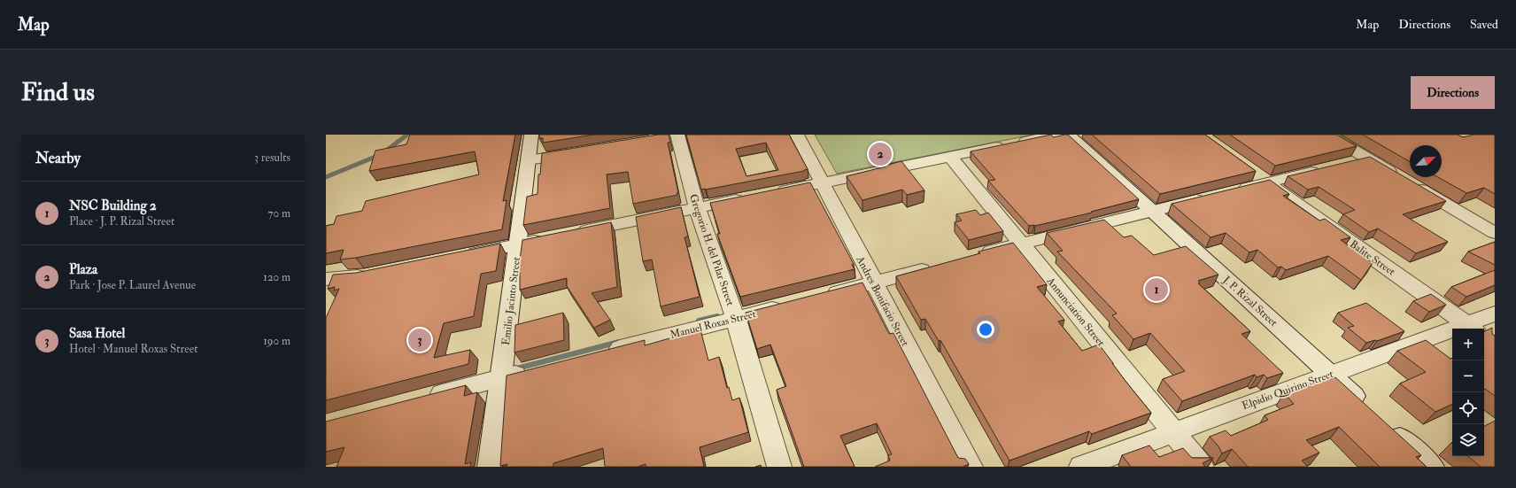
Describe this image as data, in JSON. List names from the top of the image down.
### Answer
{
  "streets": {
    "street": [
      "Gregorio H. del Pilar Street",
      "Balite Street",
      "Emilio Jacinto Street",
      "Andres Bonifacio Street",
      "J. P. Rizal Street",
      "Annunciation Street",
      "Manuel Roxas Street",
      "Elpidio Quirino Street"
    ]
  },
  "crossings": [
    ["Gregorio H. del Pilar Street", "Manuel Roxas Street"],
    ["J. P. Rizal Street", "Elpidio Quirino Street"],
    ["Annunciation Street", "Elpidio Quirino Street"]
  ],
  "north": "top right",
  "page": {
    "header": "Map",
    "nav": ["Map", "Directions", "Saved"],
    "buttons": "Directions",
    "title": "Find us",
    "heading": ["Nearby", "3 results"],
    "pins": ["2", "1", "3"],
    "list": [
      {
        "mark": "1",
        "name": "NSC Building 2",
        "note": "Place · J. P. Rizal Street",
        "value": "70 m"
      },
      {
        "mark": "2",
        "name": "Plaza",
        "note": "Park · Jose P. Laurel Avenue",
        "value": "120 m"
      },
      {
        "mark": "3",
        "name": "Sasa Hotel",
        "note": "Hotel · Manuel Roxas Street",
        "value": "190 m"
      }
    ],
    "map_buttons": ["+", "−"]
  }
}
